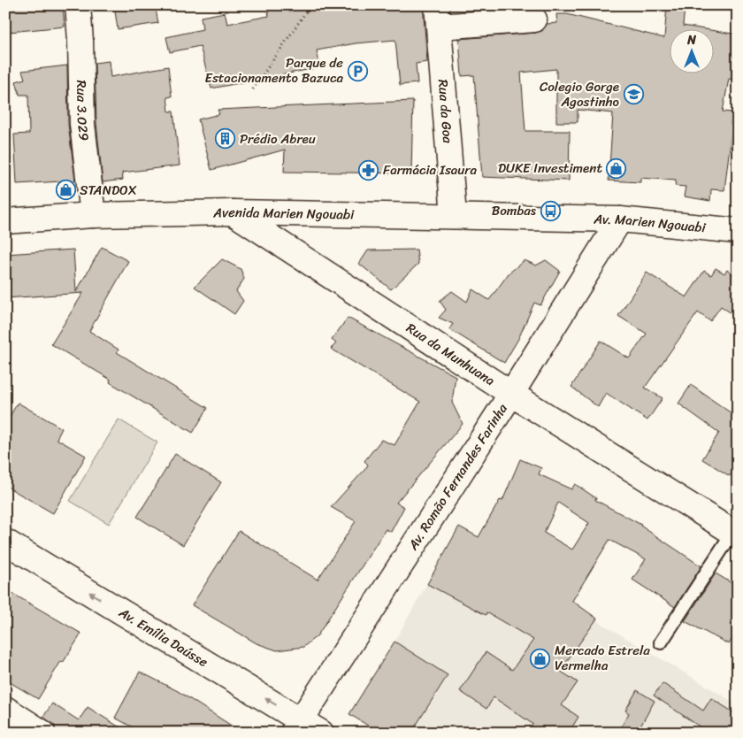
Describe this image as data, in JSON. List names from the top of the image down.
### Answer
{
  "streets": {
    "street": [
      "Rua 3.029",
      "Rua da Goa",
      "Avenida Marien Ngouabi",
      "Av. Marien Ngouabi",
      "Rua da Munhuana",
      "Av. Romão Fernandes Farinha",
      "Av. Emília Daússe"
    ]
  },
  "crossings": [
    ["Rua 3.029", "Avenida Marien Ngouabi"],
    ["Rua da Goa", "Avenida Marien Ngouabi"],
    ["Avenida Marien Ngouabi", "Av. Marien Ngouabi"],
    ["Avenida Marien Ngouabi", "Rua da Munhuana"],
    ["Av. Marien Ngouabi", "Av. Romão Fernandes Farinha"],
    ["Rua da Munhuana", "Av. Romão Fernandes Farinha"],
    ["Av. Romão Fernandes Farinha", "Av. Emília Daússe"]
  ],
  "one_way": ["Av. Emília Daússe"],
  "places": {
    "parking": ["Parque de Estacionamento Bazuca"],
    "school or university": ["Colegio Gorge Agostinho"],
    "building": ["Prédio Abreu"],
    "shop": ["DUKE Investiment", "STANDOX", "Mercado Estrela Vermelha"],
    "pharmacy": ["Farmácia Isaura"],
    "bus stop": ["Bombas"]
  },
  "north": "top"
}
